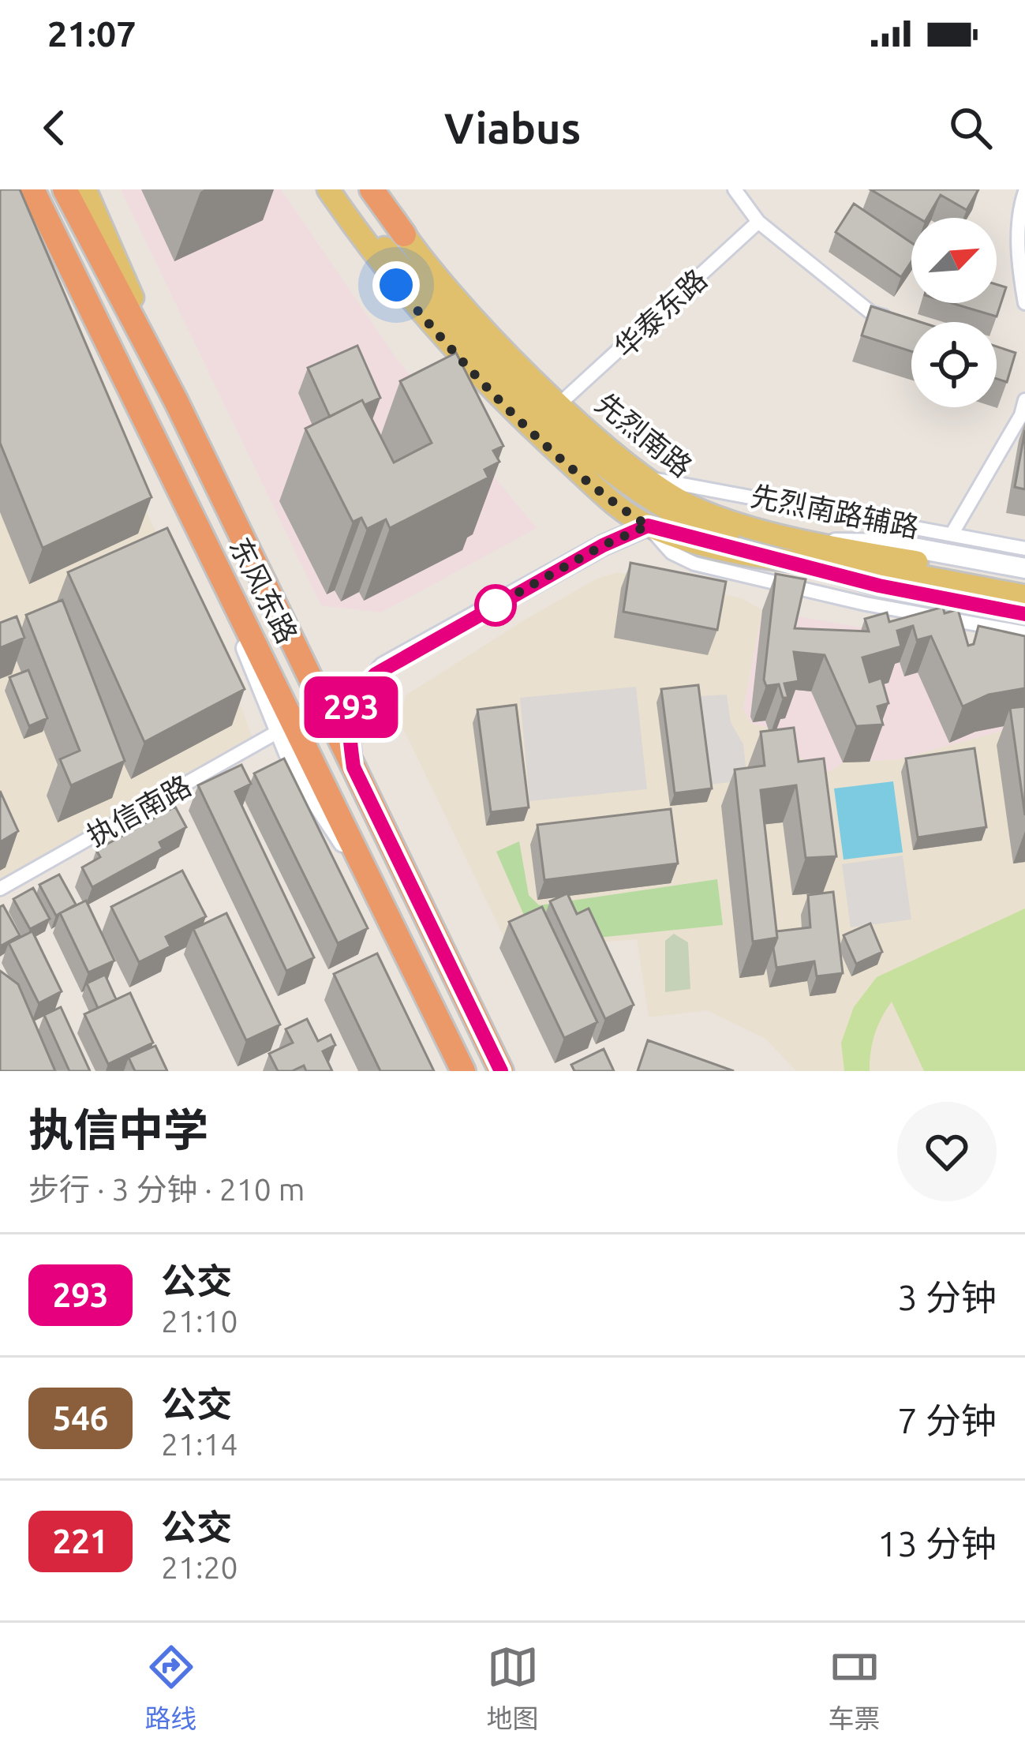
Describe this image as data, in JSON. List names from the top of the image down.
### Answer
{
  "streets": {
    "highway": ["东风东路"],
    "main road": ["先烈南路"],
    "street": ["华泰东路", "先烈南路辅路", "执信南路"]
  },
  "crossings": [
    ["华泰东路", "先烈南路"],
    ["先烈南路", "先烈南路辅路"]
  ],
  "lines": ["bus line 293"],
  "north": "top right",
  "page": {
    "status": "21:07",
    "header": "Viabus",
    "on_map": "293",
    "heading": ["执信中学", "步行 · 3 分钟 · 210 m"],
    "list": [
      {
        "mark": "293",
        "name": "公交",
        "note": "21:10",
        "value": "3 分钟"
      },
      {
        "mark": "546",
        "name": "公交",
        "note": "21:14",
        "value": "7 分钟"
      },
      {
        "mark": "221",
        "name": "公交",
        "note": "21:20",
        "value": "13 分钟"
      }
    ],
    "tabs": ["路线", "地图", "车票"]
  }
}
